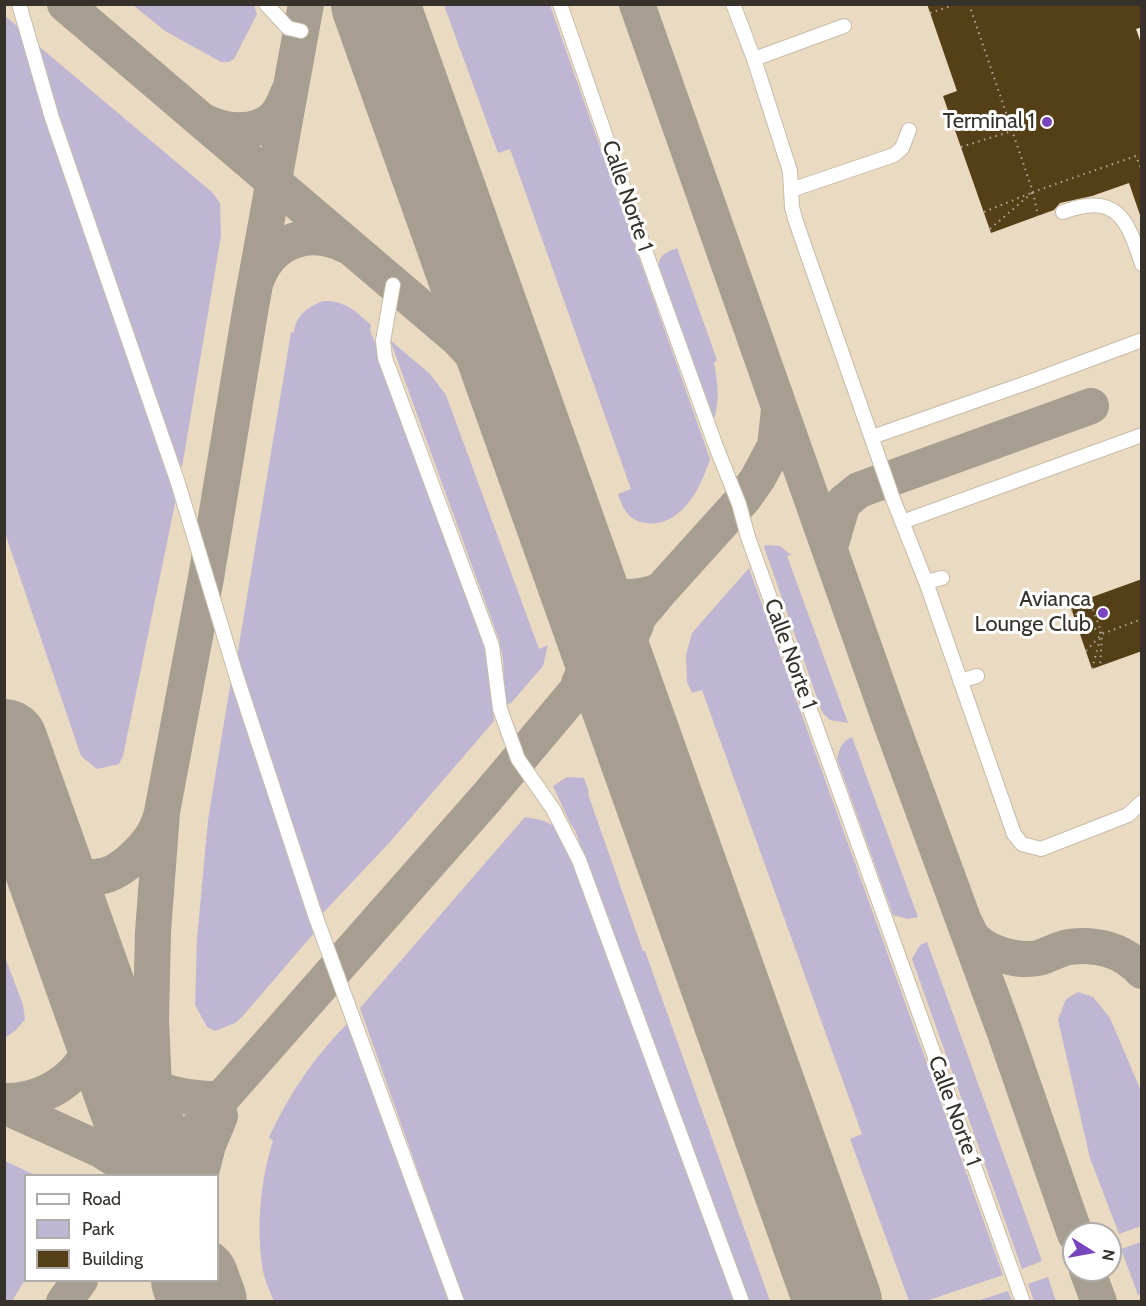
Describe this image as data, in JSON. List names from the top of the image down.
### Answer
{
  "streets": {
    "lane": ["Calle Norte 1"]
  },
  "places": ["Terminal 1", "Avianca Lounge Club"],
  "legend": ["Road", "Park", "Building"],
  "north": "right"
}
